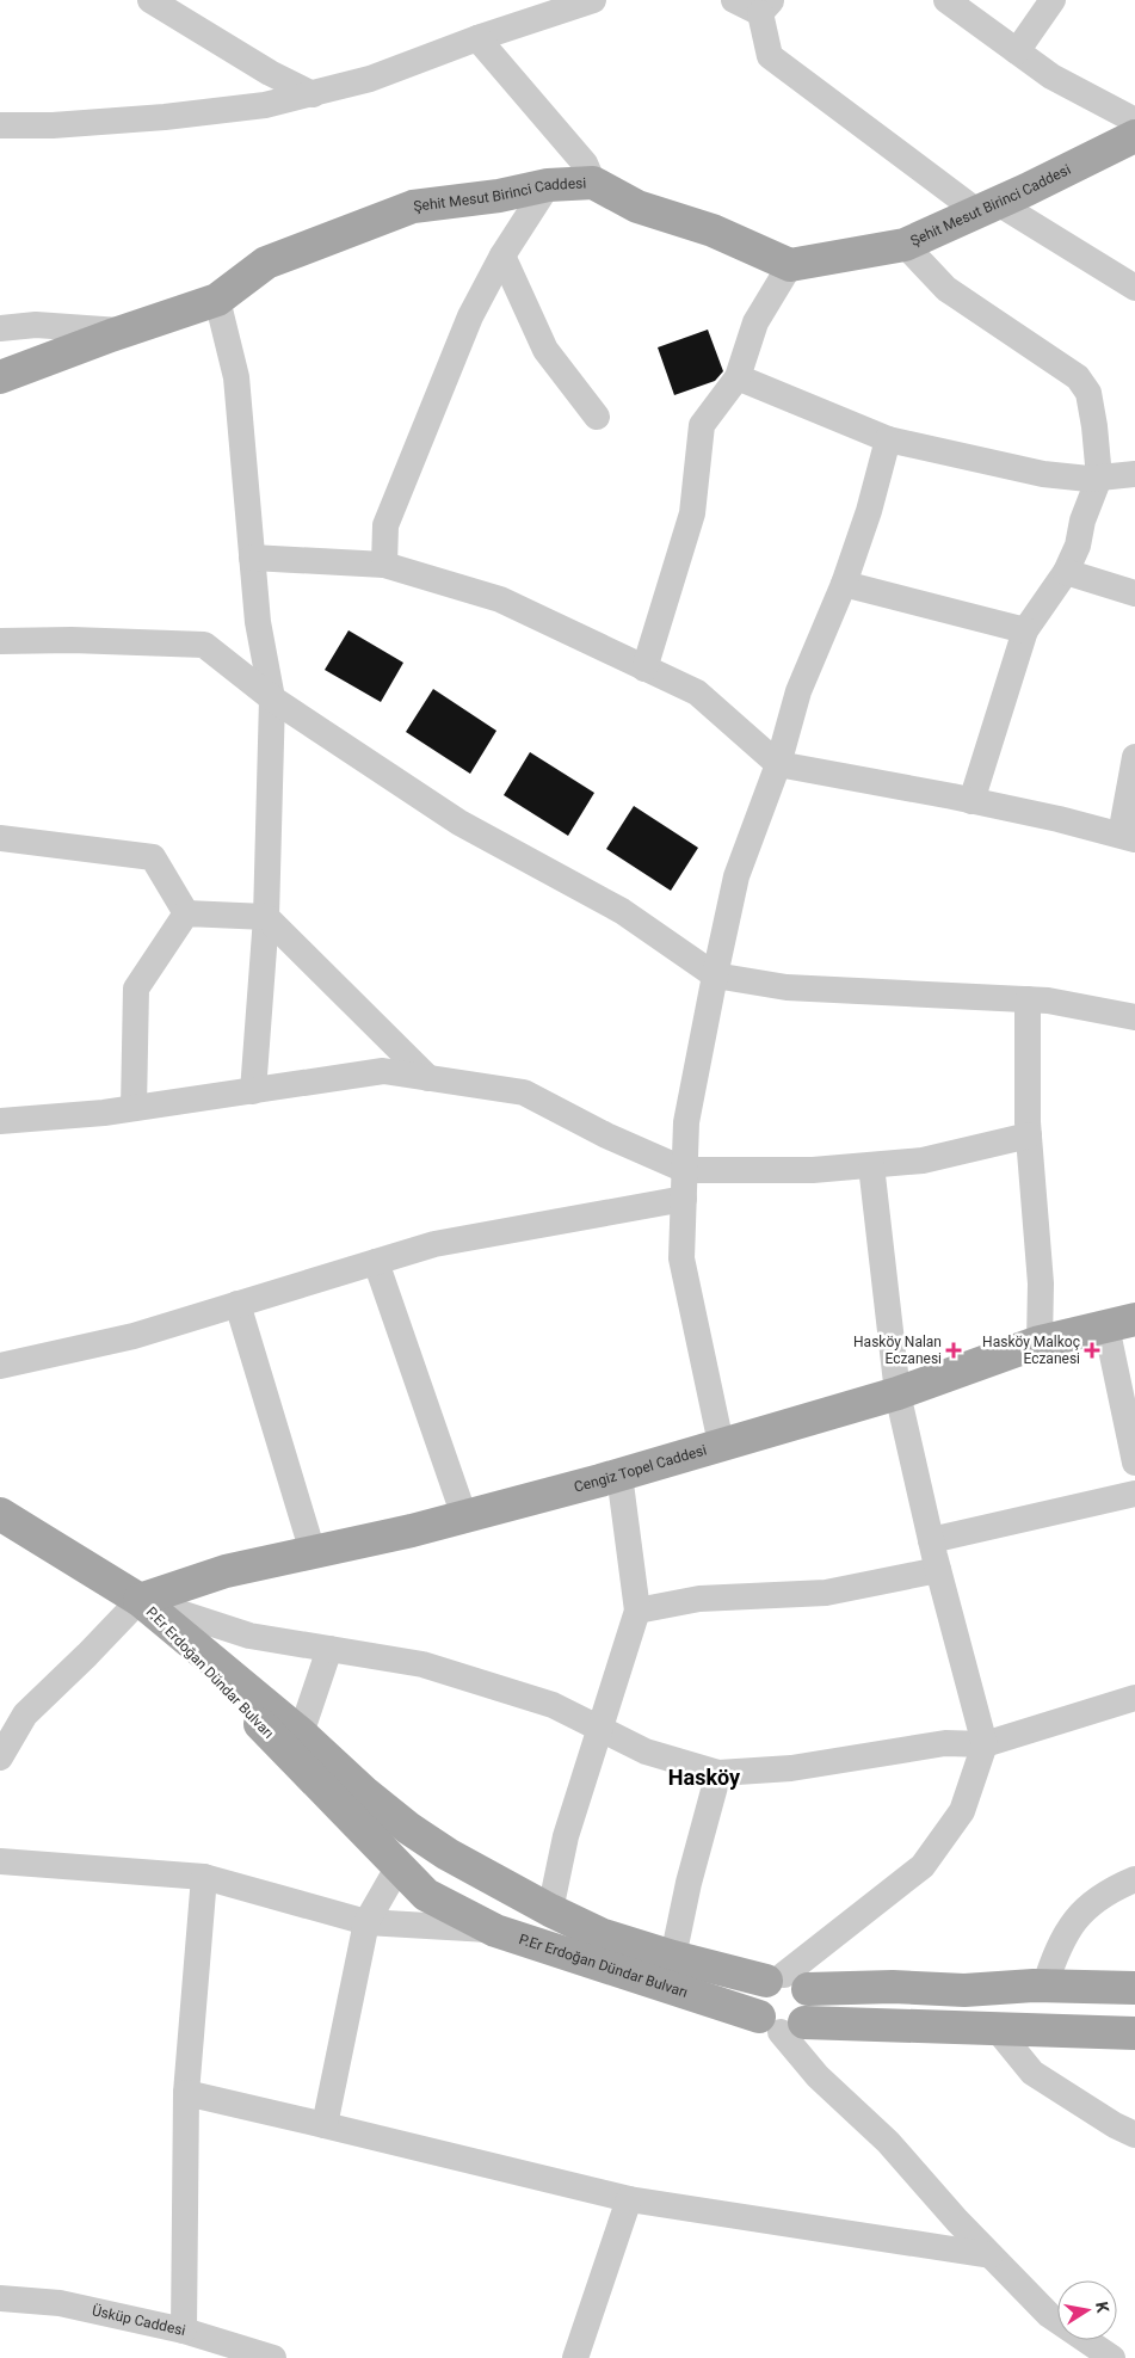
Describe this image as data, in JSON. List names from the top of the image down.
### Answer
{
  "streets": {
    "main road": ["Şehit Mesut Birinci Caddesi", "Cengiz Topel Caddesi", "P.Er Erdoğan Dündar Bulvarı"],
    "street": ["Üsküp Caddesi"]
  },
  "crossings": [
    ["Cengiz Topel Caddesi", "P.Er Erdoğan Dündar Bulvarı"]
  ],
  "districts": ["Hasköy"],
  "places": {
    "health": ["Hasköy Nalan Eczanesi", "Hasköy Malkoç Eczanesi"]
  },
  "north": "right"
}
